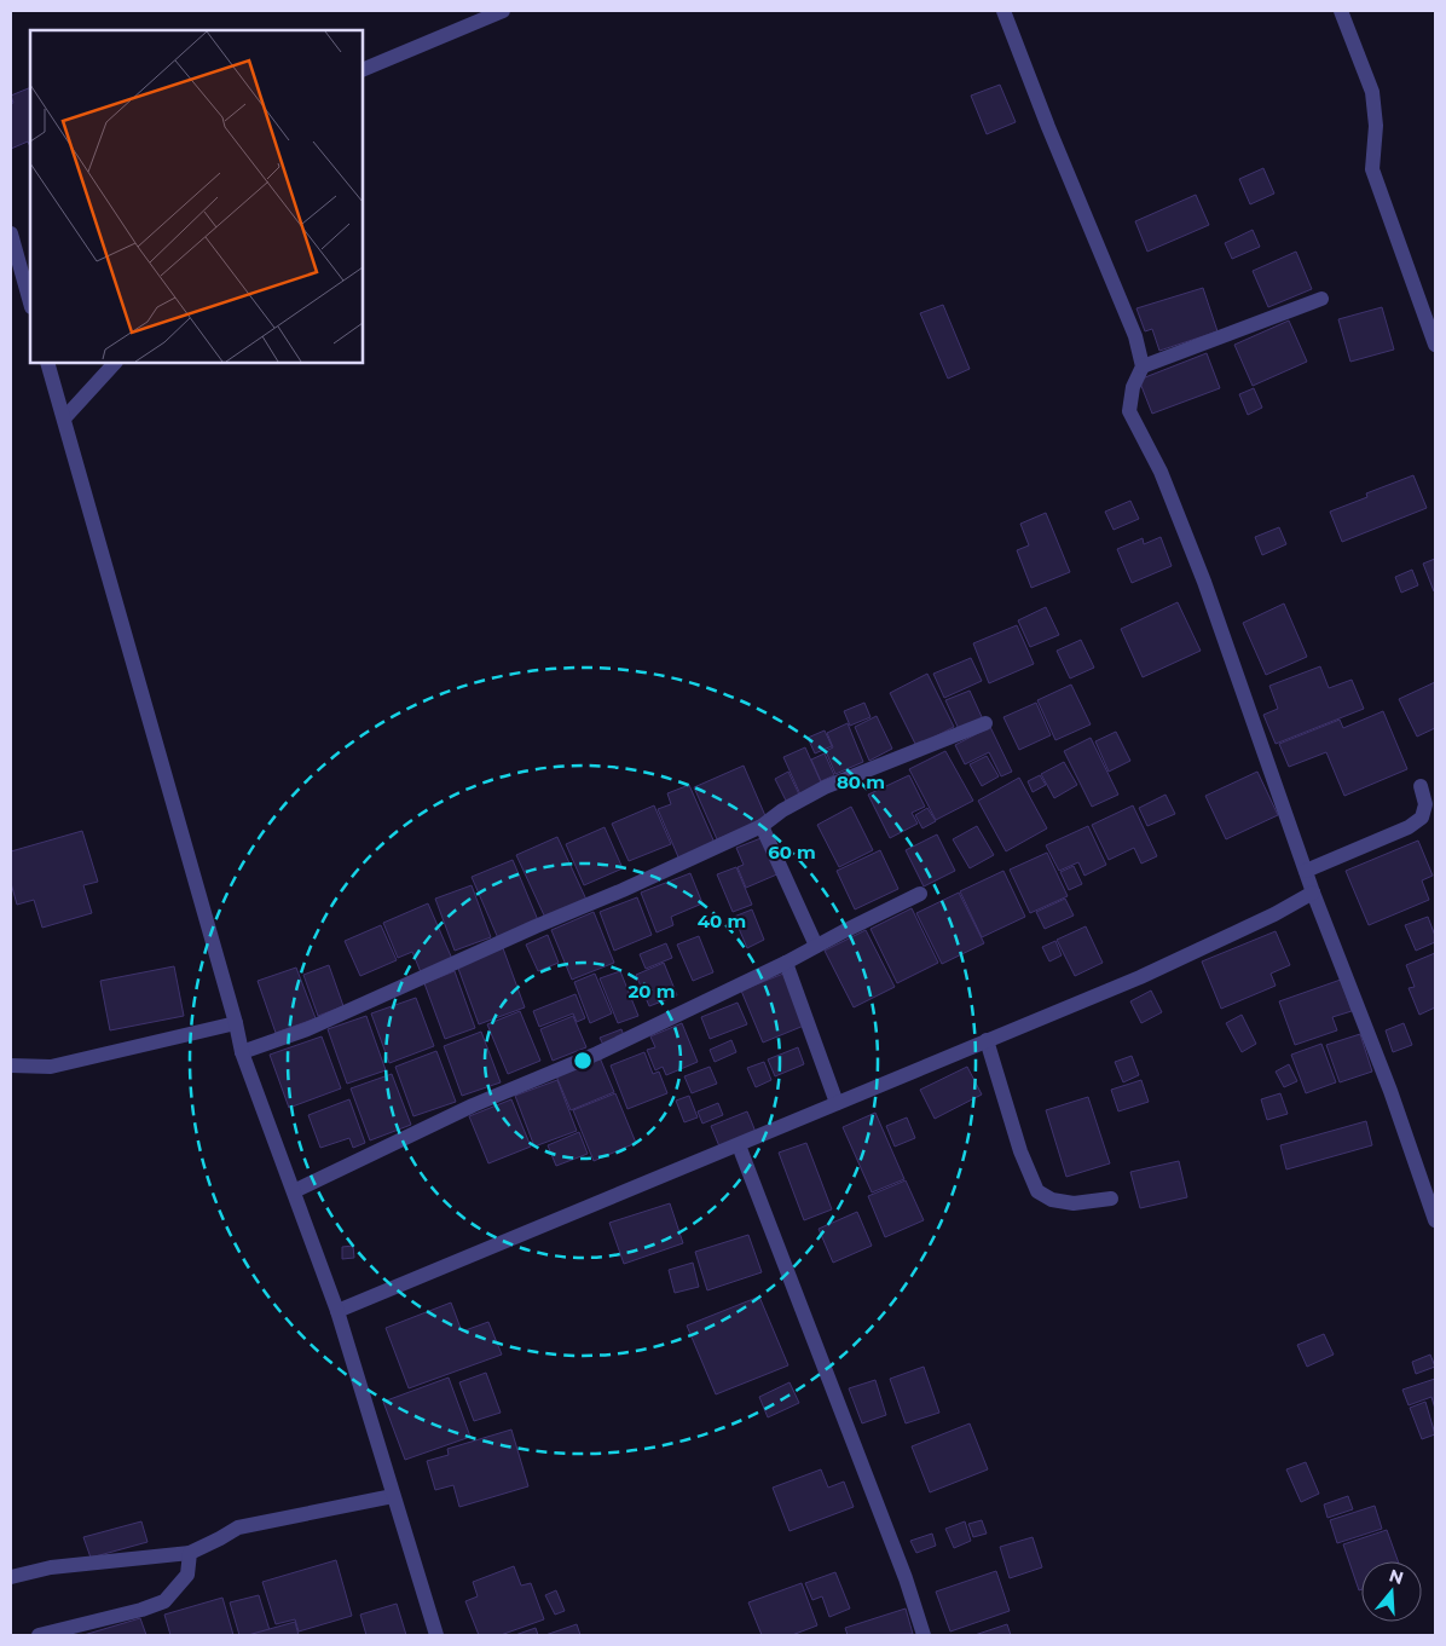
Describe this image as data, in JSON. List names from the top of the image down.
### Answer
{
  "north": "top",
  "rings": [
    "80 m",
    "60 m",
    "40 m",
    "20 m"
  ]
}
